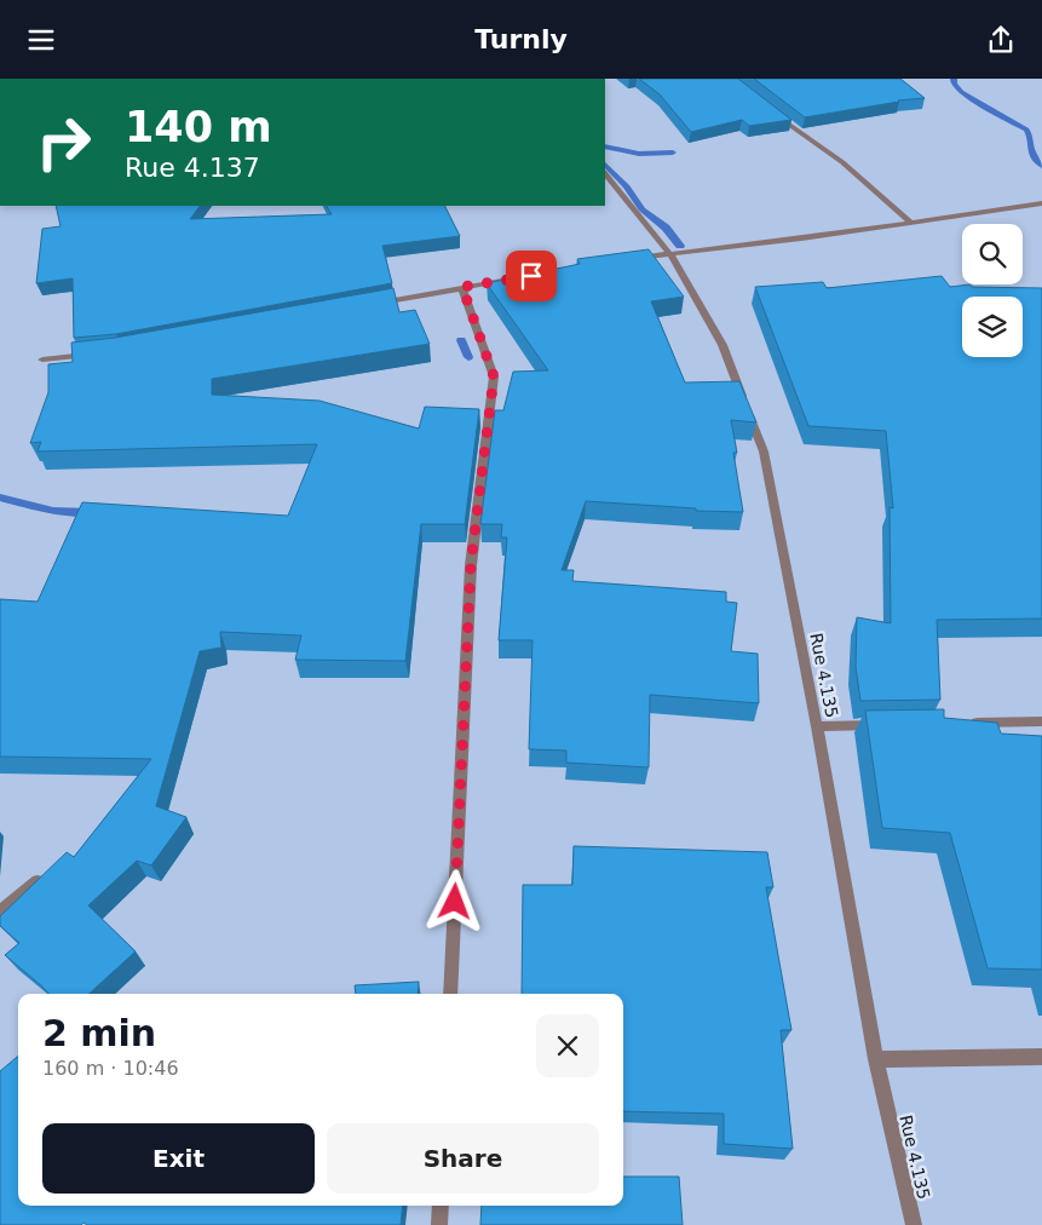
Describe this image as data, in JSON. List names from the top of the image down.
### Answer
{
  "streets": {
    "street": ["Rue 4.135"]
  },
  "page": {
    "header": "Turnly",
    "turn": ["140 m", "Rue 4.137"],
    "heading": ["2 min", "160 m · 10:46"],
    "buttons": ["Exit", "Share"]
  }
}
